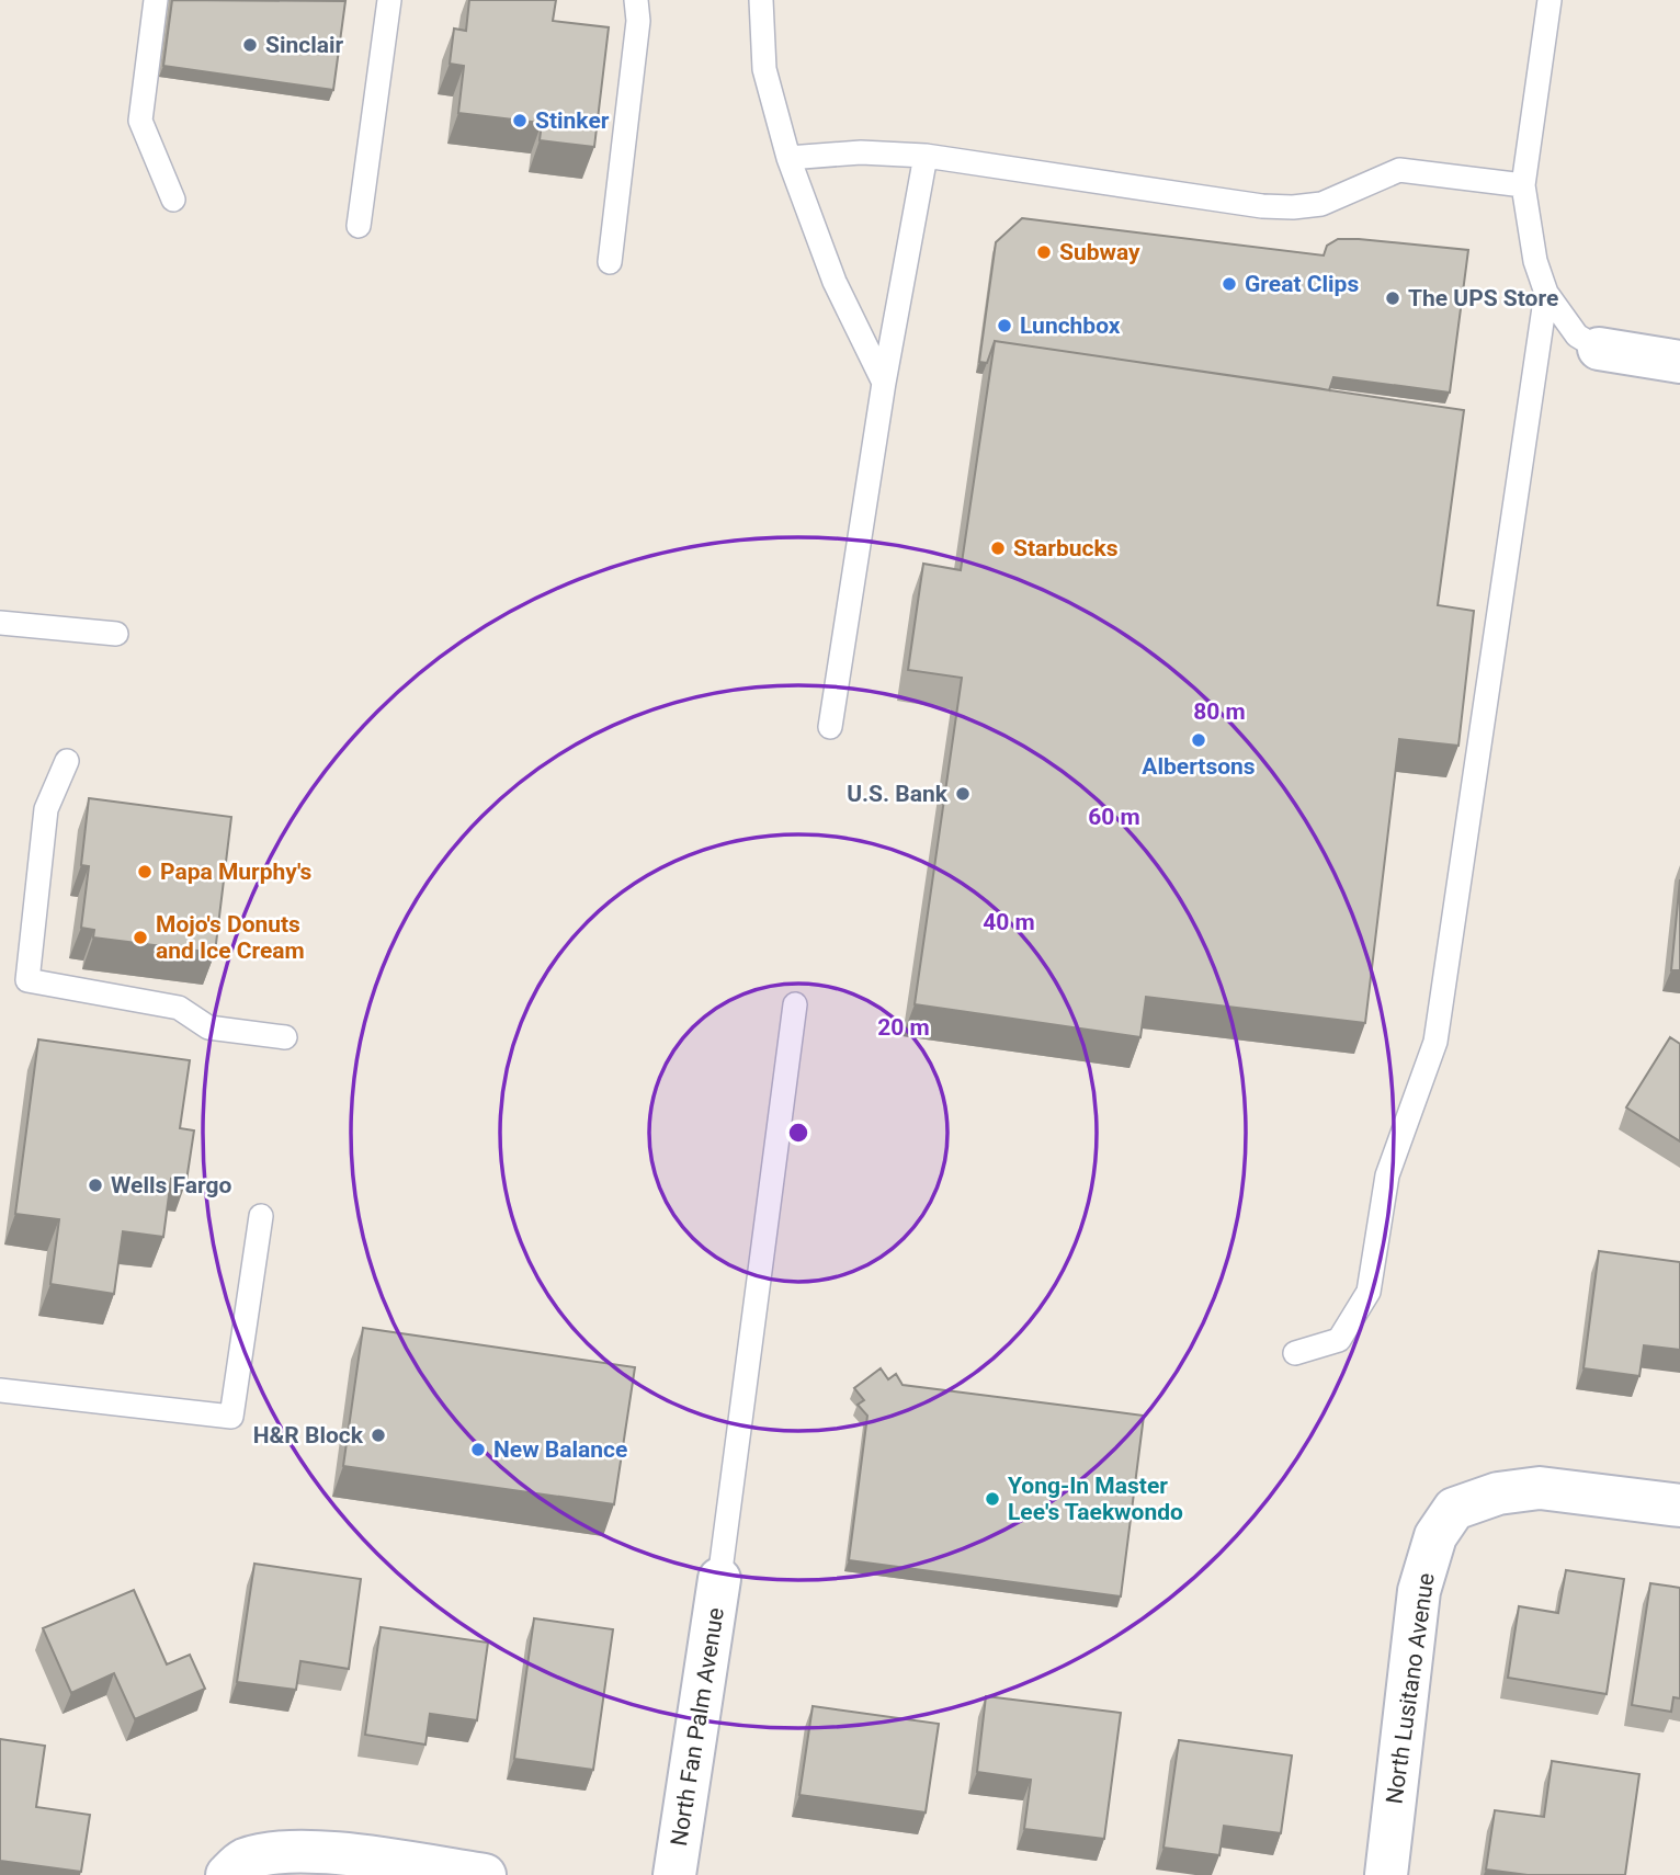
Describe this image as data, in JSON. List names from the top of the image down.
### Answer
{
  "streets": {
    "street": ["North Lusitano Avenue", "North Fan Palm Avenue"]
  },
  "places": [
    "Sinclair",
    "Stinker",
    "Subway",
    "Great Clips",
    "The UPS Store",
    "Lunchbox",
    "Starbucks",
    "Albertsons",
    "U.S. Bank",
    "Papa Murphy's",
    "Mojo's Donuts and Ice Cream",
    "Wells Fargo",
    "H&R Block",
    "New Balance",
    "Yong-In Master Lee's Taekwondo"
  ],
  "rings": [
    "80 m",
    "60 m",
    "40 m",
    "20 m"
  ]
}
